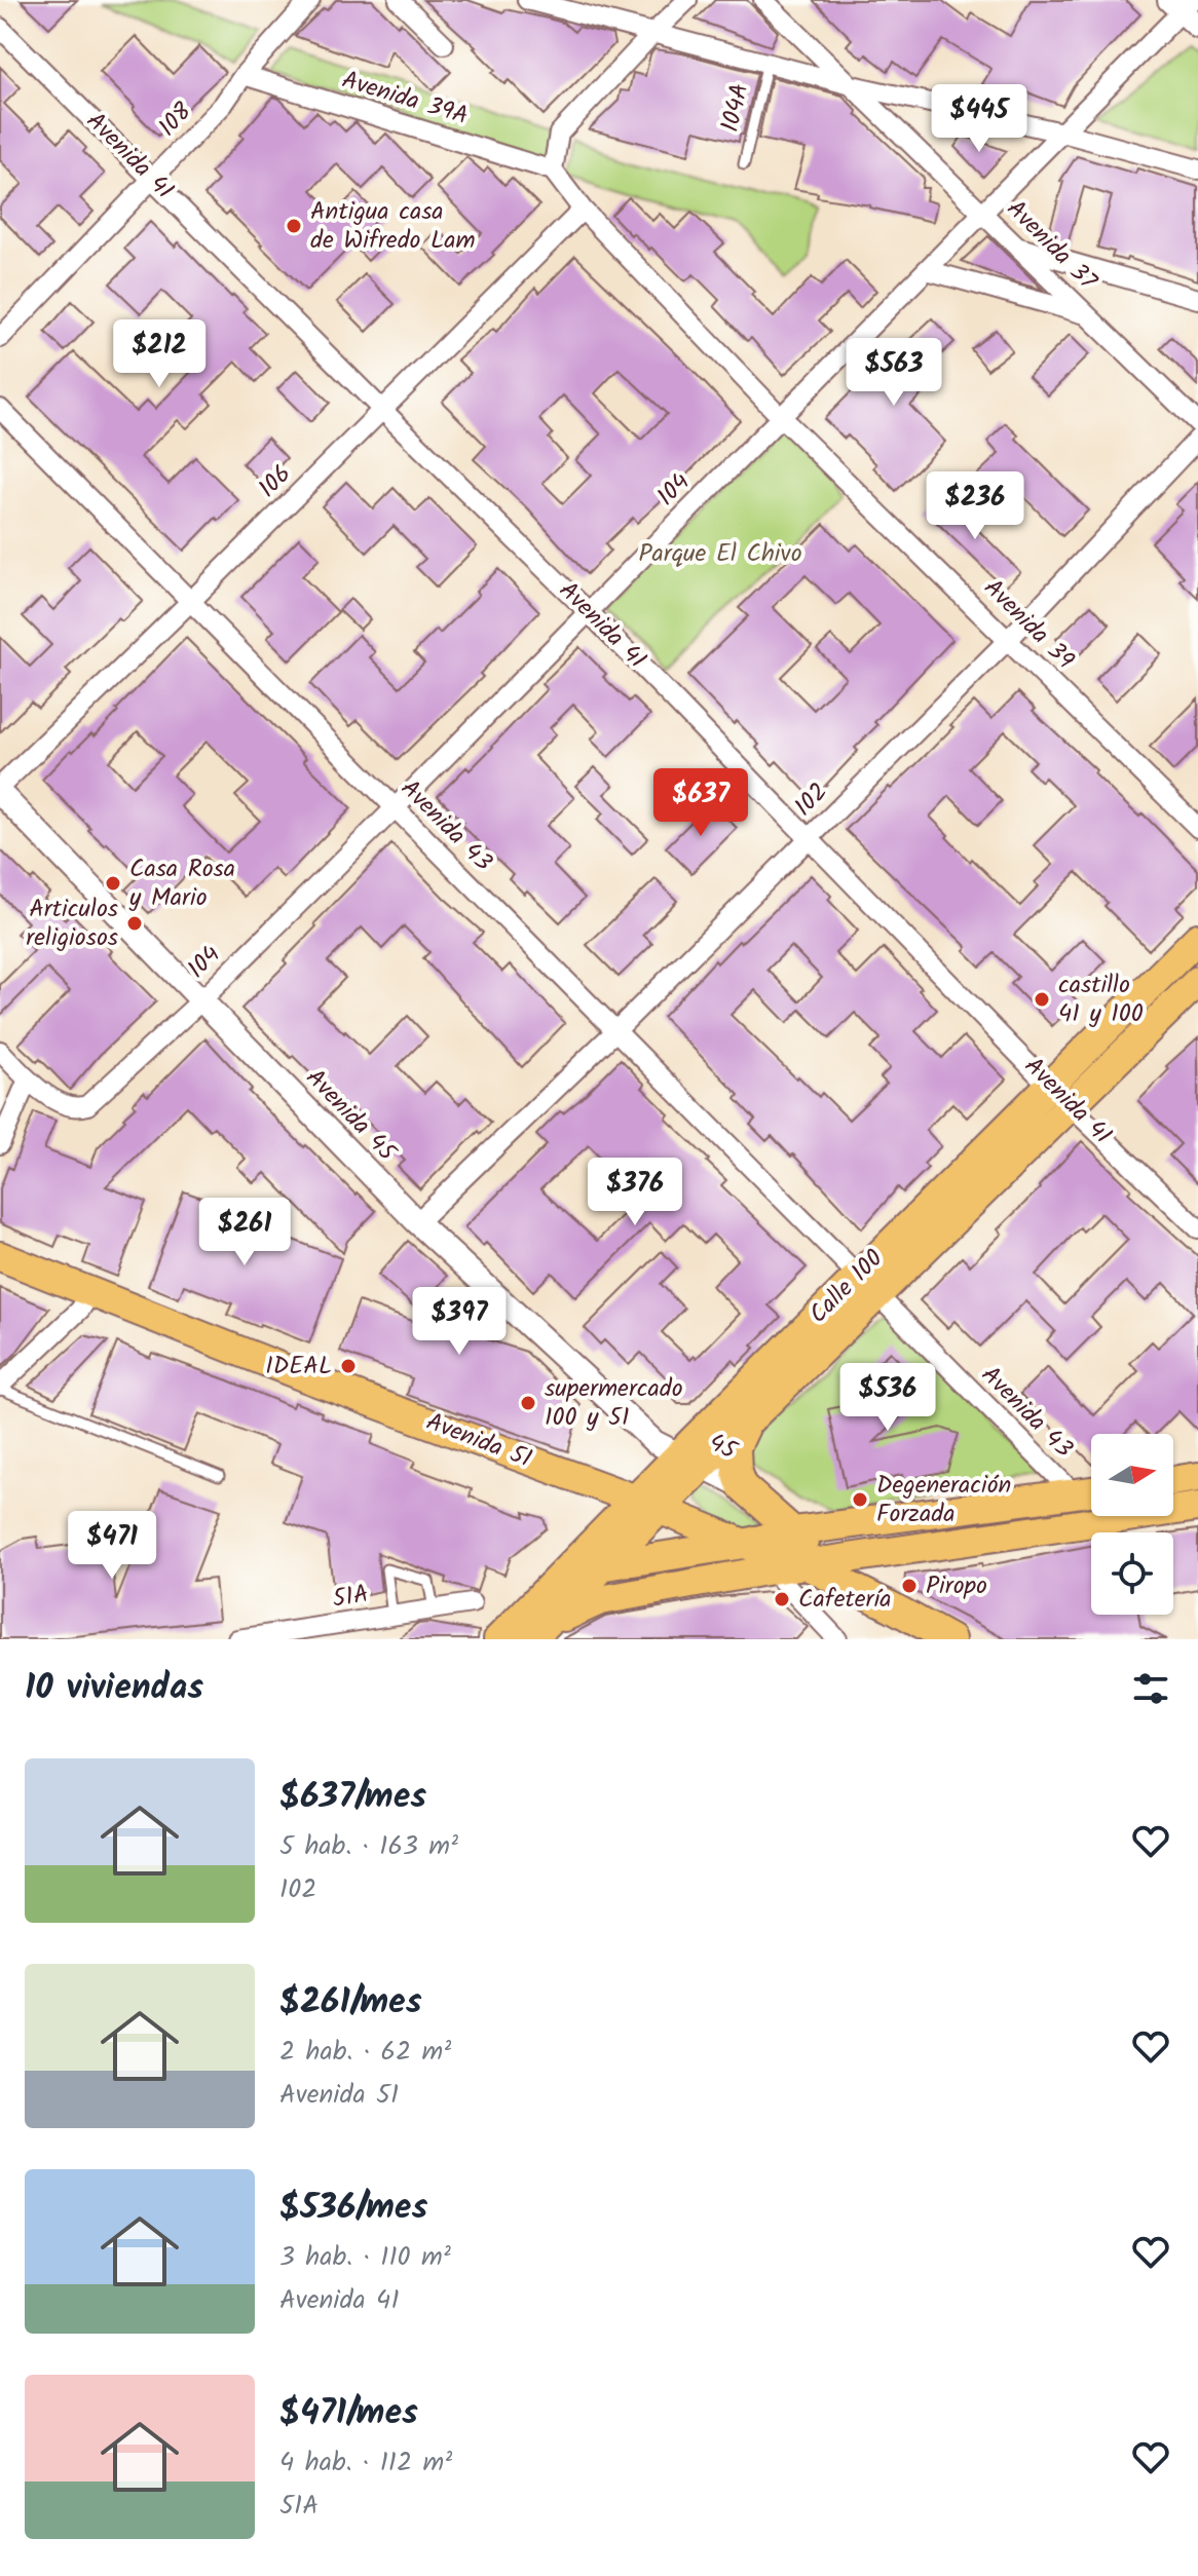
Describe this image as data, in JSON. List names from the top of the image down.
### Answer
{
  "streets": {
    "main road": ["Calle 100", "Avenida 51"],
    "street": [
      "Avenida 39A",
      "108",
      "Avenida 41",
      "Avenida 37",
      "106",
      "104",
      "Avenida 39",
      "102",
      "Avenida 43",
      "Avenida 45",
      "45",
      "51A"
    ],
    "lane": ["104A"]
  },
  "crossings": [
    ["Avenida 39A", "108"],
    ["Avenida 39A", "Avenida 39"],
    ["108", "Avenida 41"],
    ["Avenida 41", "106"],
    ["Avenida 41", "104"],
    ["Avenida 41", "102"],
    ["Avenida 41", "Calle 100"],
    ["Avenida 37", "104"],
    ["106", "Avenida 39"],
    ["106", "Avenida 43"],
    ["106", "Avenida 45"],
    ["104", "Avenida 39"],
    ["104", "Avenida 43"],
    ["104", "Avenida 45"],
    ["Avenida 39", "102"],
    ["102", "Avenida 43"],
    ["102", "Avenida 45"],
    ["Avenida 43", "Calle 100"],
    ["Avenida 45", "Calle 100"],
    ["Avenida 45", "45"],
    ["Calle 100", "Avenida 51"],
    ["Calle 100", "45"]
  ],
  "parks": ["Parque El Chivo"],
  "places": [
    "Antigua casa de Wifredo Lam",
    "Casa Rosa y Mario",
    "Articulos religiosos",
    "castillo 41 y 100",
    "IDEAL",
    "supermercado 100 y 51",
    "Degeneración Forzada",
    "Piropo",
    "Cafetería"
  ],
  "north": "right",
  "page": {
    "price": [
      "$445",
      "$212",
      "$563",
      "$236",
      "$637",
      "$376",
      "$261",
      "$397",
      "$536",
      "$471"
    ],
    "heading": "10 viviendas",
    "list": [
      {
        "name": "$637/mes",
        "note": "5 hab. · 163 m² · 102"
      },
      {
        "name": "$261/mes",
        "note": "2 hab. · 62 m² · Avenida 51"
      },
      {
        "name": "$536/mes",
        "note": "3 hab. · 110 m² · Avenida 41"
      },
      {
        "name": "$471/mes",
        "note": "4 hab. · 112 m² · 51A"
      }
    ]
  }
}
